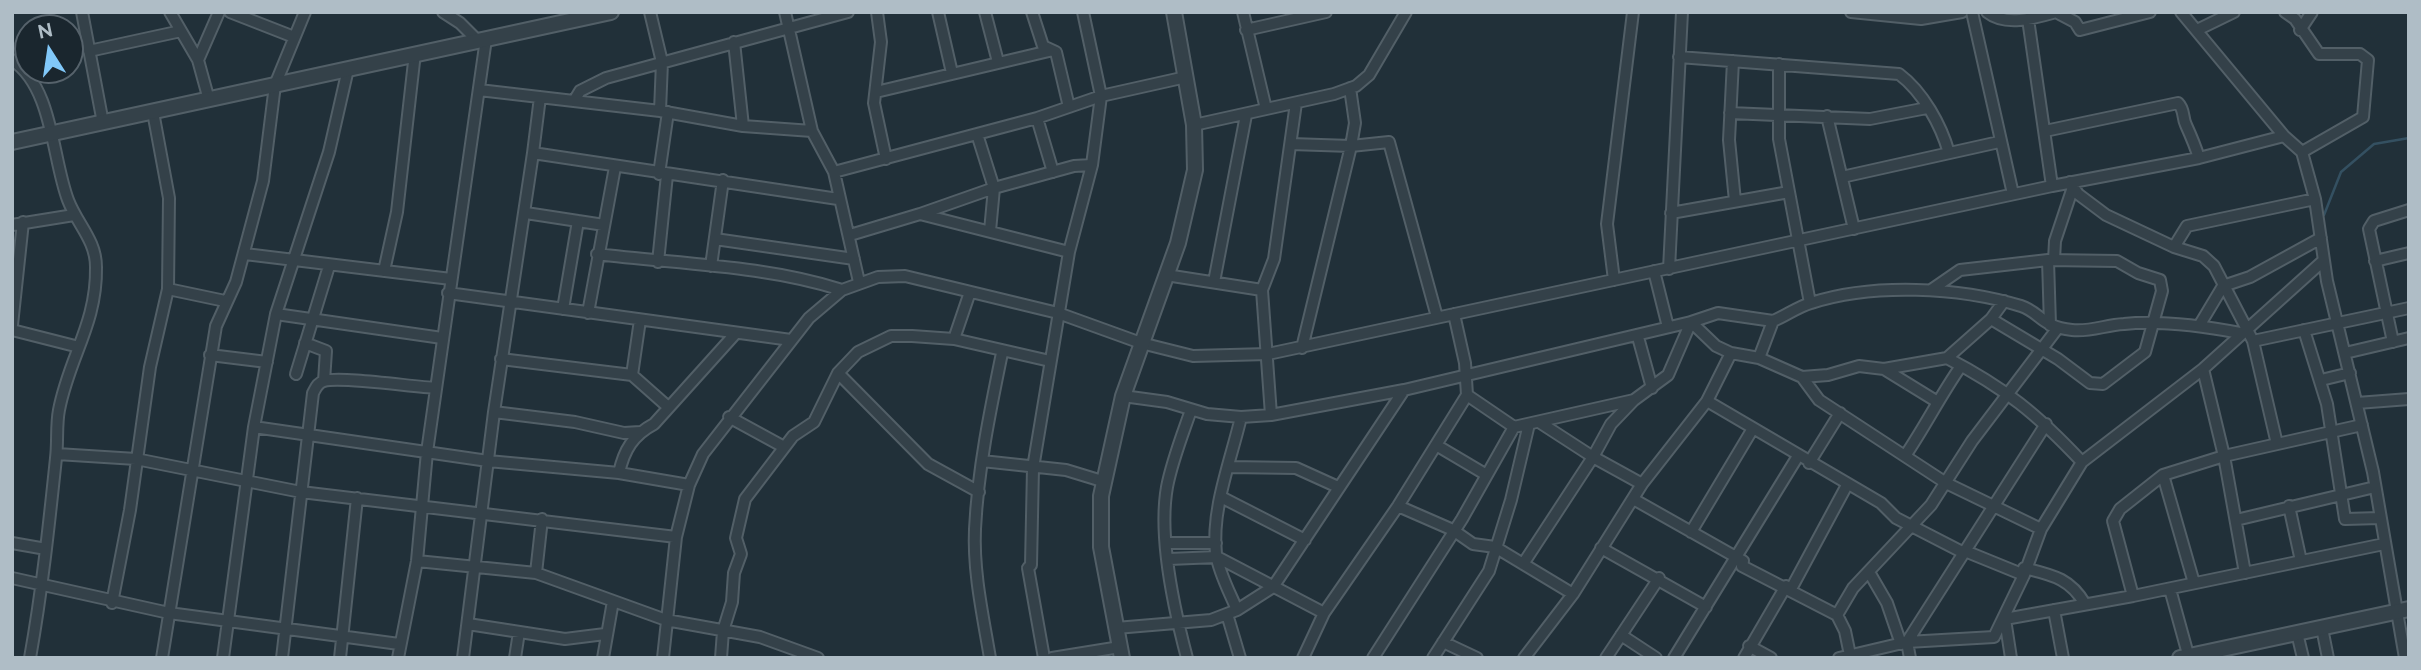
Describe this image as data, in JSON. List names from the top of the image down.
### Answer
{
  "north": "top"
}
